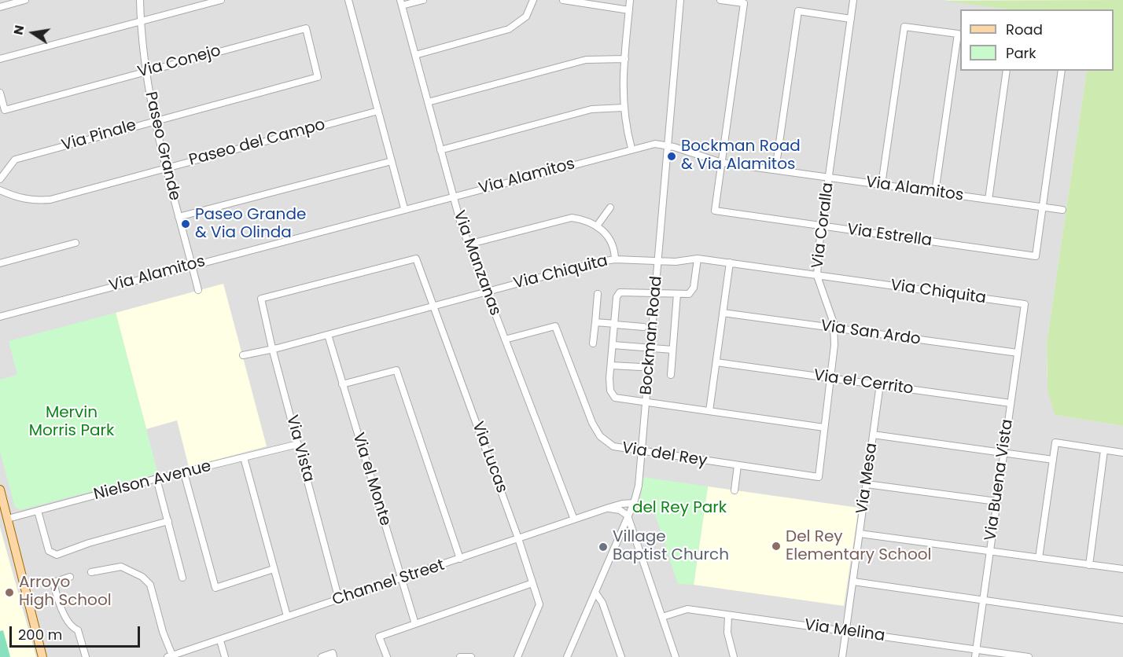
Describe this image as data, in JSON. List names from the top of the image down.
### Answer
{
  "streets": {
    "street": [
      "Via Conejo",
      "Via Pinale",
      "Paseo del Campo",
      "Paseo Grande",
      "Via Alamitos",
      "Via Coralla",
      "Via Estrella",
      "Via Manzanas",
      "Via Chiquita",
      "Via San Ardo",
      "Bockman Road",
      "Via el Cerrito",
      "Via Vista",
      "Via del Rey",
      "Via Lucas",
      "Via Mesa",
      "Via el Monte",
      "Via Buena Vista",
      "Nielson Avenue",
      "Channel Street",
      "Via Melina"
    ]
  },
  "crossings": [
    ["Via Conejo", "Via Pinale"],
    ["Via Conejo", "Paseo Grande"],
    ["Via Pinale", "Paseo Grande"],
    ["Paseo del Campo", "Paseo Grande"],
    ["Paseo Grande", "Via Alamitos"],
    ["Via Alamitos", "Via Coralla"],
    ["Via Alamitos", "Via Estrella"],
    ["Via Alamitos", "Via Manzanas"],
    ["Via Alamitos", "Bockman Road"],
    ["Via Coralla", "Via Estrella"],
    ["Via Coralla", "Via Chiquita"],
    ["Via Coralla", "Via San Ardo"],
    ["Via Coralla", "Via el Cerrito"],
    ["Via Coralla", "Via del Rey"],
    ["Via Manzanas", "Via Chiquita"],
    ["Via Manzanas", "Via del Rey"],
    ["Via Manzanas", "Channel Street"],
    ["Via Chiquita", "Bockman Road"],
    ["Via Chiquita", "Via Vista"],
    ["Via Chiquita", "Via Lucas"],
    ["Via Chiquita", "Via el Monte"],
    ["Via Chiquita", "Via Buena Vista"],
    ["Via San Ardo", "Via Buena Vista"],
    ["Bockman Road", "Via del Rey"],
    ["Bockman Road", "Channel Street"],
    ["Via el Cerrito", "Via Mesa"],
    ["Via el Cerrito", "Via Buena Vista"],
    ["Via Vista", "Via Lucas"],
    ["Via Vista", "Nielson Avenue"],
    ["Via Vista", "Channel Street"],
    ["Via Lucas", "Channel Street"],
    ["Via Mesa", "Via Melina"],
    ["Via el Monte", "Channel Street"],
    ["Via Buena Vista", "Via Melina"]
  ],
  "parks": ["Mervin Morris Park", "del Rey Park"],
  "places": [
    "Bockman Road & Via Alamitos",
    "Paseo Grande & Via Olinda",
    "Del Rey Elementary School",
    "Village Baptist Church",
    "Arroyo High School"
  ],
  "legend": ["Road", "Park"],
  "scale_bar": "200 m",
  "north": "left"
}
